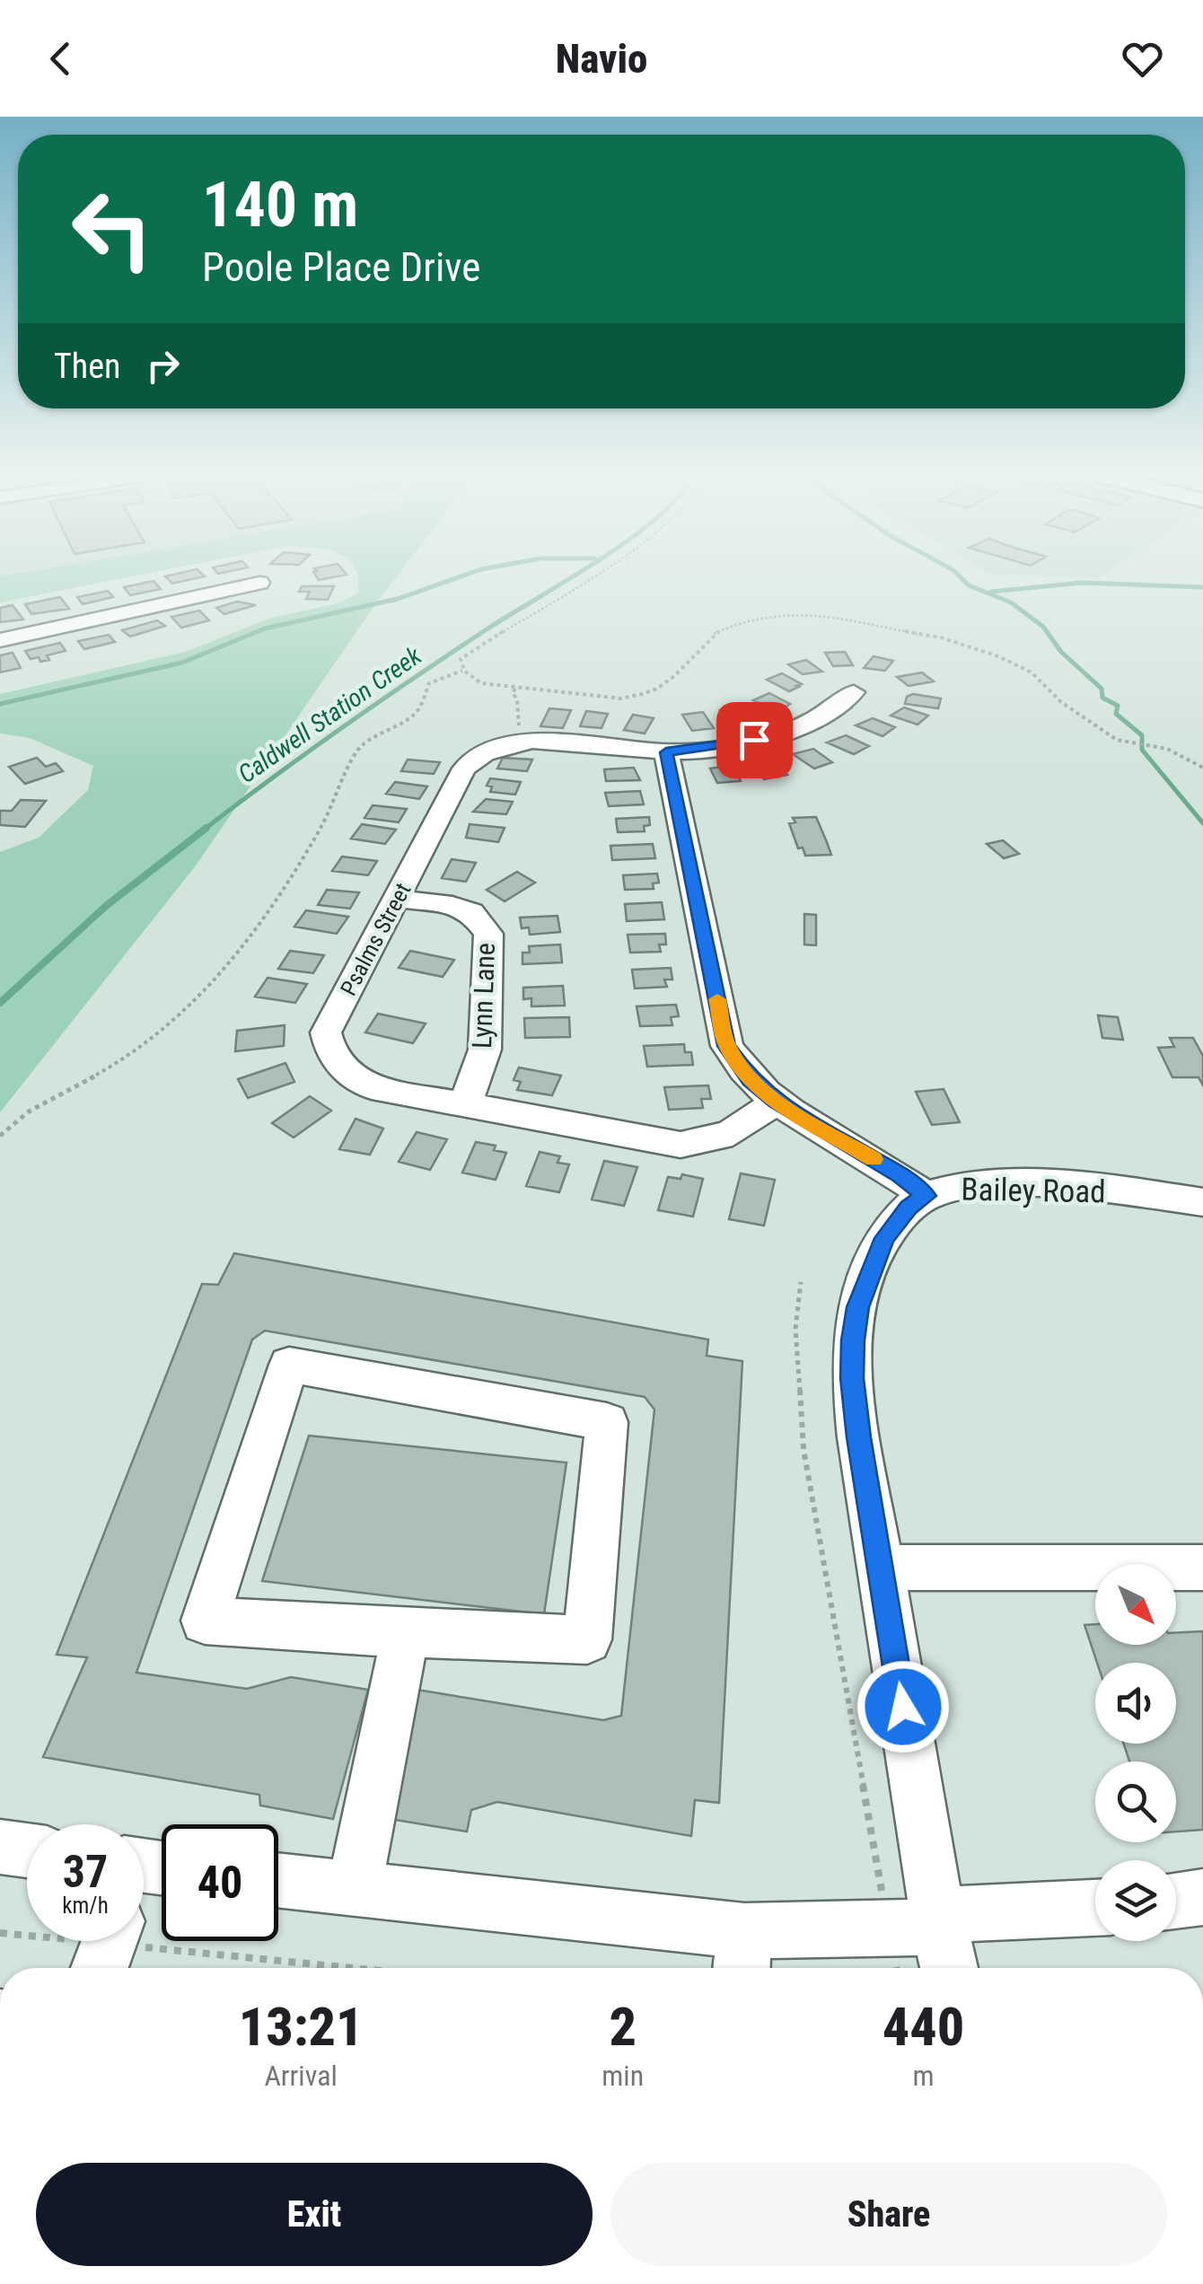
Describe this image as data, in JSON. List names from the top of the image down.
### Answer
{
  "streets": {
    "street": ["Psalms Street", "Lynn Lane", "Bailey Road"]
  },
  "crossings": [
    ["Psalms Street", "Lynn Lane"]
  ],
  "water": ["Caldwell Station Creek"],
  "north": "bottom right",
  "page": {
    "header": "Navio",
    "turn": ["140 m", "Poole Place Drive"],
    "then": "Then",
    "speed": "37 km/h",
    "limit": "40",
    "eta": [
      "13:21",
      "Arrival",
      "2",
      "min",
      "440",
      "m"
    ],
    "buttons": ["Exit", "Share"]
  }
}
